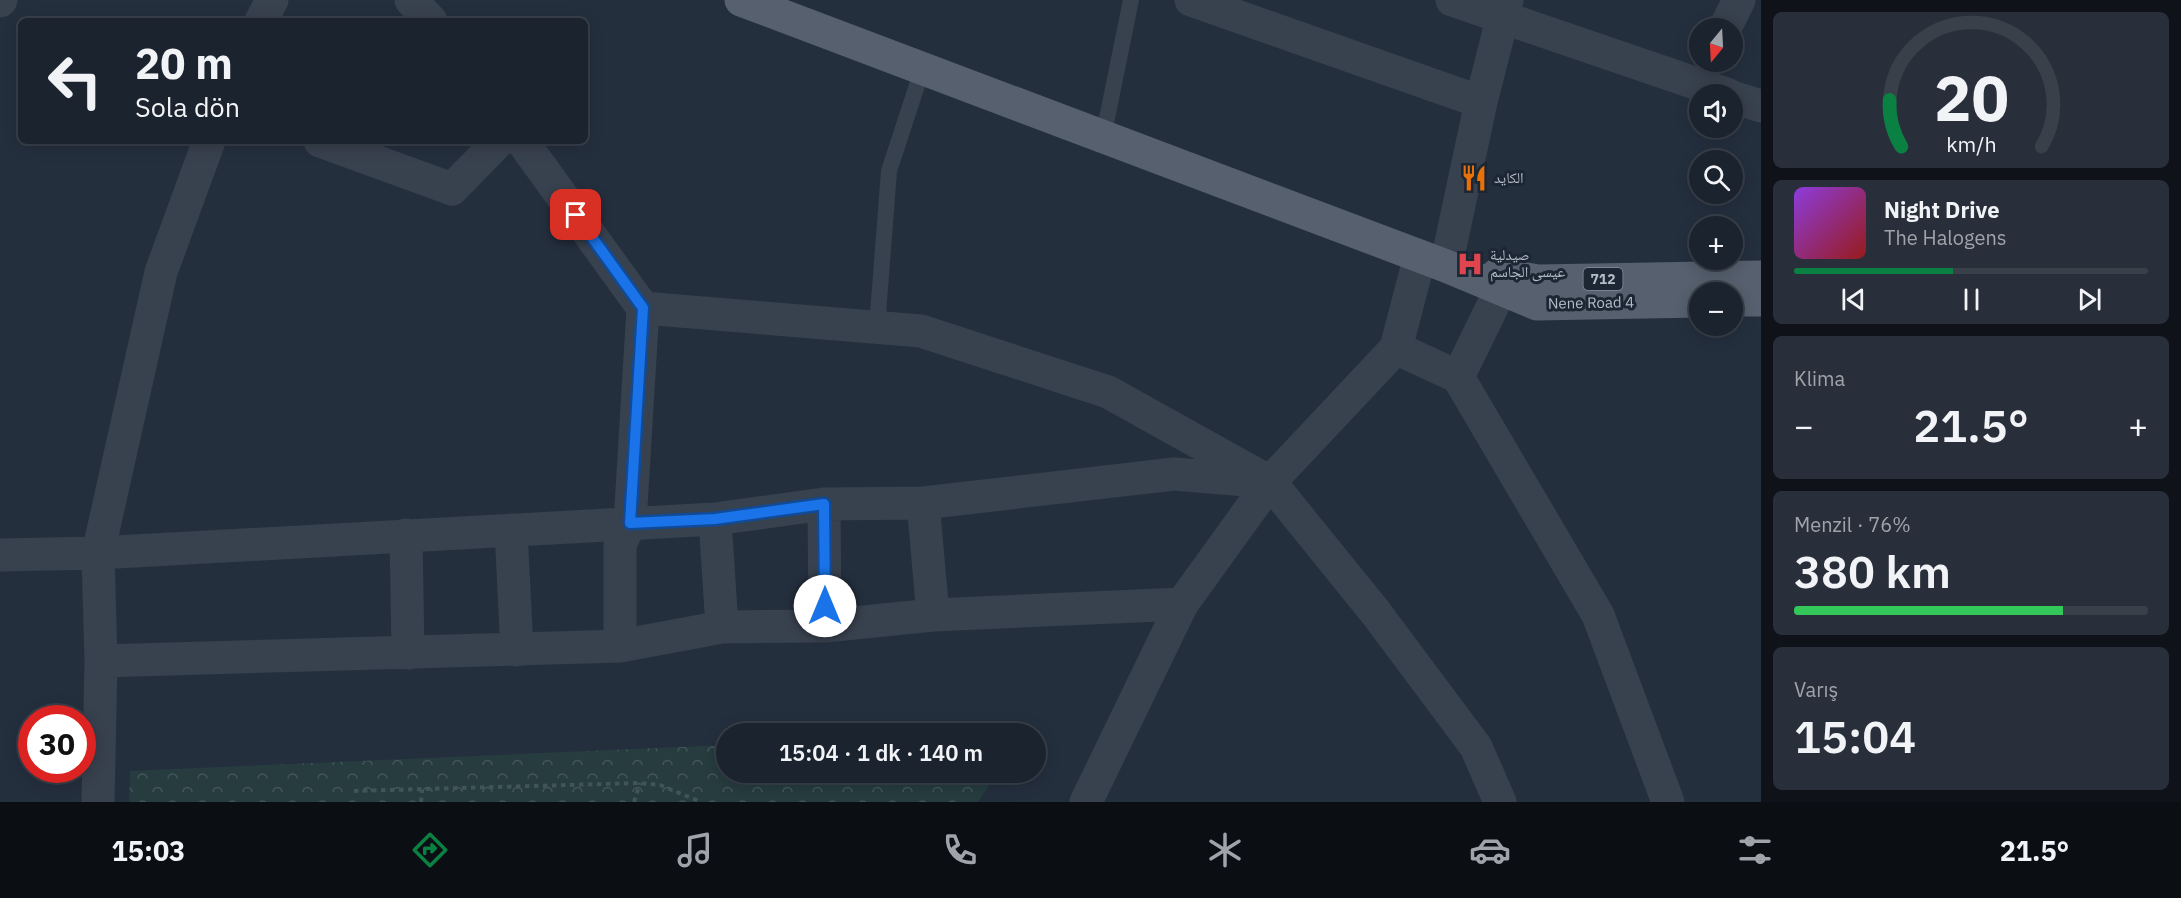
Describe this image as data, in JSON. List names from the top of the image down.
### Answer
{
  "streets": {
    "main road": ["712", "Nene Road 4"]
  },
  "places": {
    "restaurant": ["الكايد"],
    "hospital": ["صيدلية عيسى الجاسم"]
  },
  "north": "bottom",
  "page": {
    "map_buttons": ["+", "−"],
    "turn": ["20 m", "Sola dön"],
    "song": ["Night Drive", "The Halogens"],
    "tile": [
      "Klima",
      ["Menzil · 76%", "380 km"],
      ["Varış", "15:04"]
    ],
    "heat": ["−", "21.5°", "+"],
    "limit": "30",
    "trip": "15:04 · 1 dk · 140 m",
    "tabs": ["15:03", "21.5°"],
    "gauge": ["20", "km/h"]
  }
}
